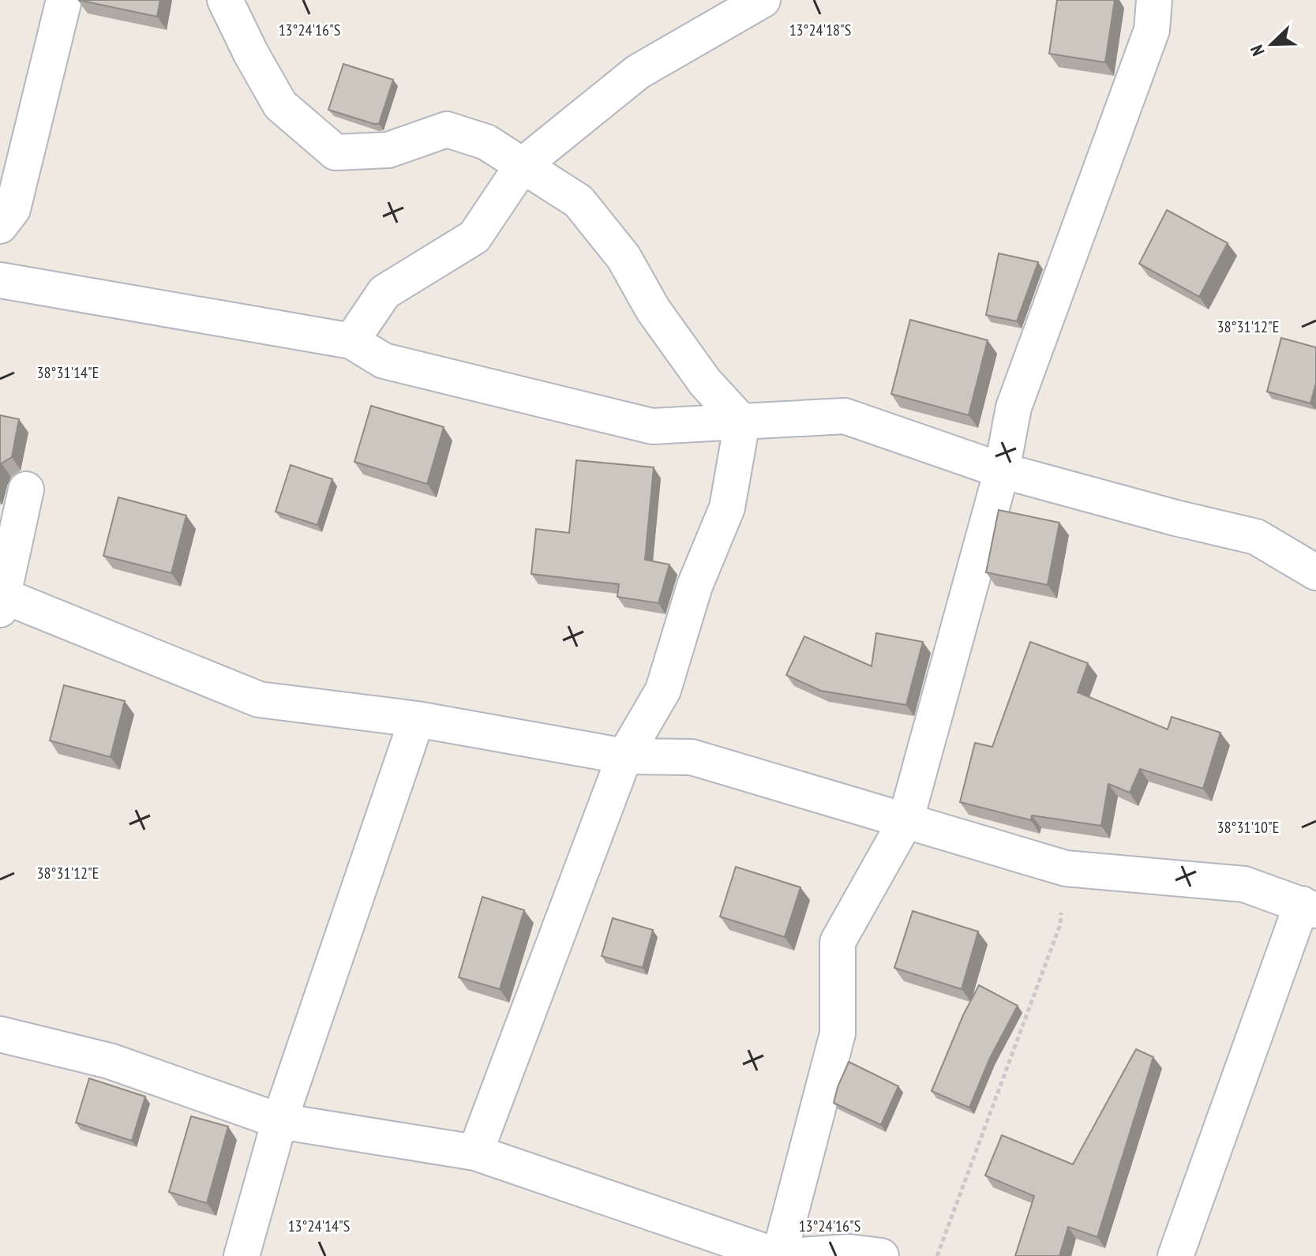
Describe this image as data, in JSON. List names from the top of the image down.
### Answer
{
  "north": "bottom left",
  "coordinates": [
    "13°24'16\"S",
    "13°24'18\"S",
    "38°31'12\"E",
    "38°31'14\"E",
    "38°31'10\"E",
    "13°24'14\"S"
  ]
}
